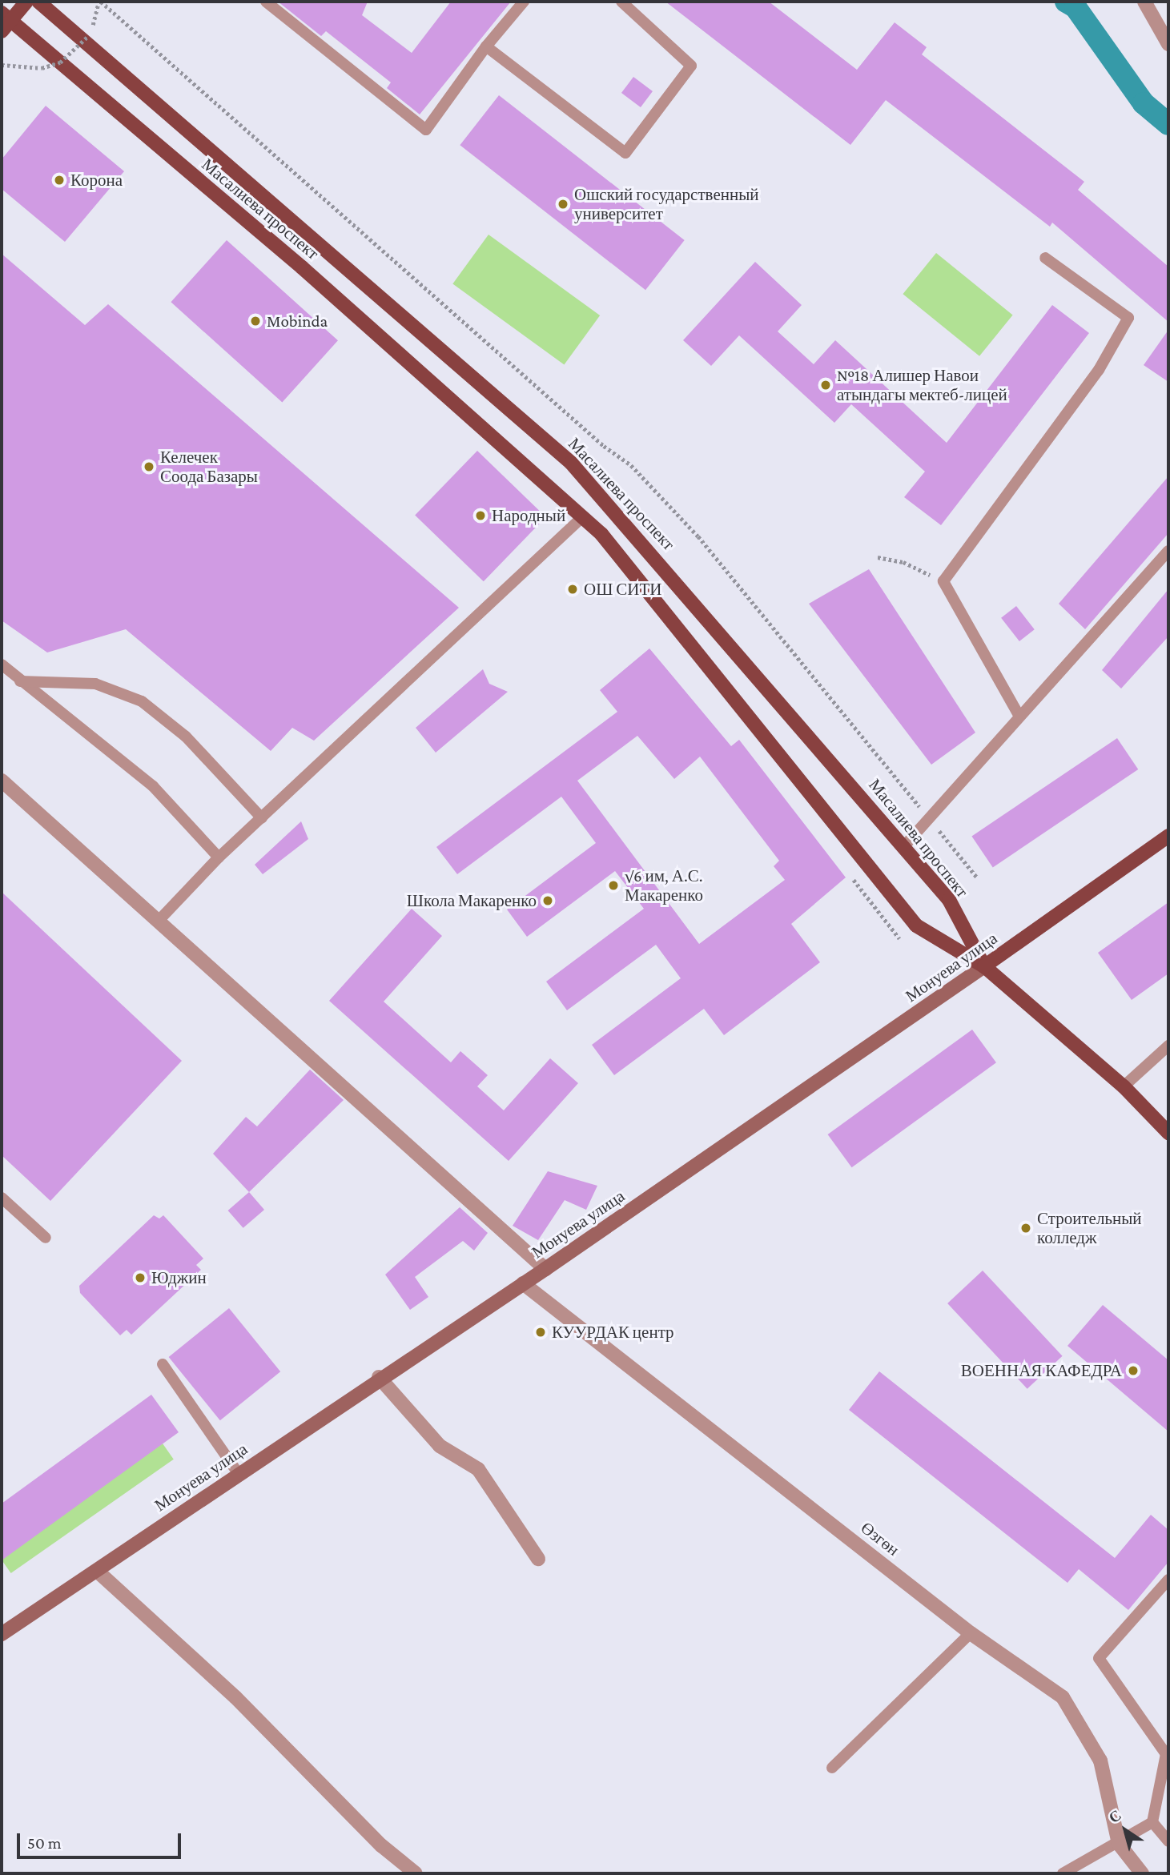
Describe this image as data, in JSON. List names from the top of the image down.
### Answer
{
  "streets": {
    "main road": ["Масалиева проспект", "Монуева улица"],
    "street": ["Өзгөн"]
  },
  "crossings": [
    ["Масалиева проспект", "Монуева улица"],
    ["Монуева улица", "Өзгөн"]
  ],
  "places": [
    "Корона",
    "Ошский государственный университет",
    "Mobinda",
    "№18 Алишер Навои атындагы мектеб-лицей",
    "Келечек Соода Базары",
    "Народный",
    "ОШ СИТИ",
    "√6 им, А.С. Макаренко",
    "Школа Макаренко",
    "Строительный колледж",
    "Юджин",
    "КУУРДАК центр",
    "ВОЕННАЯ КАФЕДРА"
  ],
  "scale_bar": "50 m",
  "north": "top left"
}
